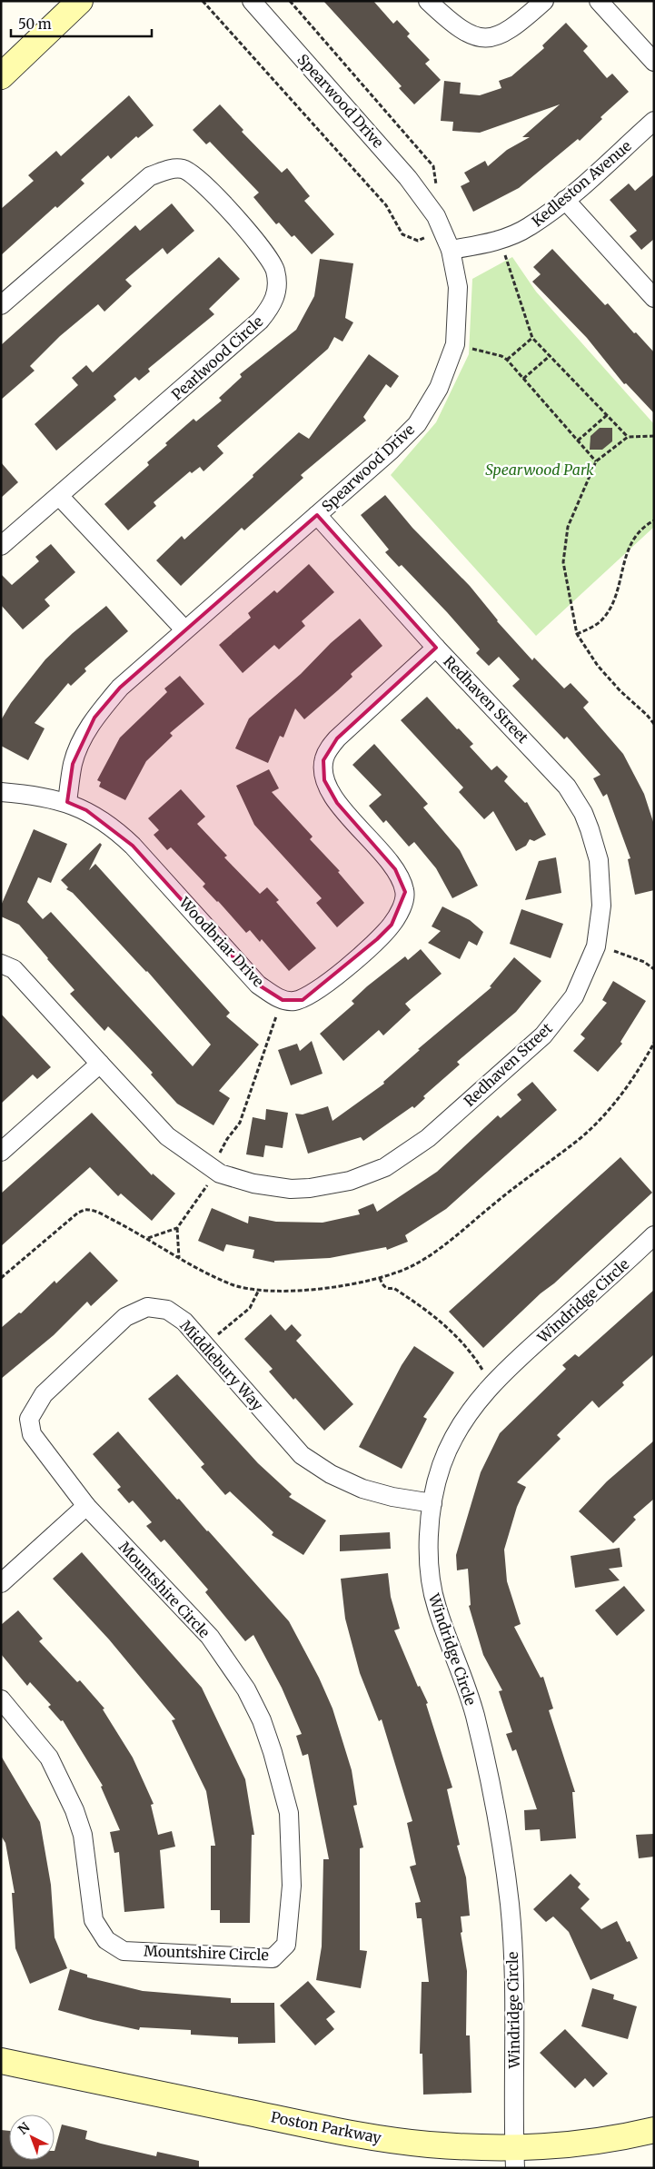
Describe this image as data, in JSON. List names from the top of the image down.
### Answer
{
  "streets": {
    "street": [
      "Spearwood Drive",
      "Kedleston Avenue",
      "Pearlwood Circle",
      "Redhaven Street",
      "Woodbriar Drive",
      "Windridge Circle",
      "Middlebury Way",
      "Mountshire Circle",
      "Poston Parkway"
    ]
  },
  "crossings": [
    ["Spearwood Drive", "Kedleston Avenue"],
    ["Spearwood Drive", "Redhaven Street"],
    ["Spearwood Drive", "Woodbriar Drive"],
    ["Windridge Circle", "Middlebury Way"],
    ["Windridge Circle", "Poston Parkway"],
    ["Middlebury Way", "Mountshire Circle"]
  ],
  "parks": ["Spearwood Park"],
  "scale_bar": "50 m",
  "north": "top left"
}
